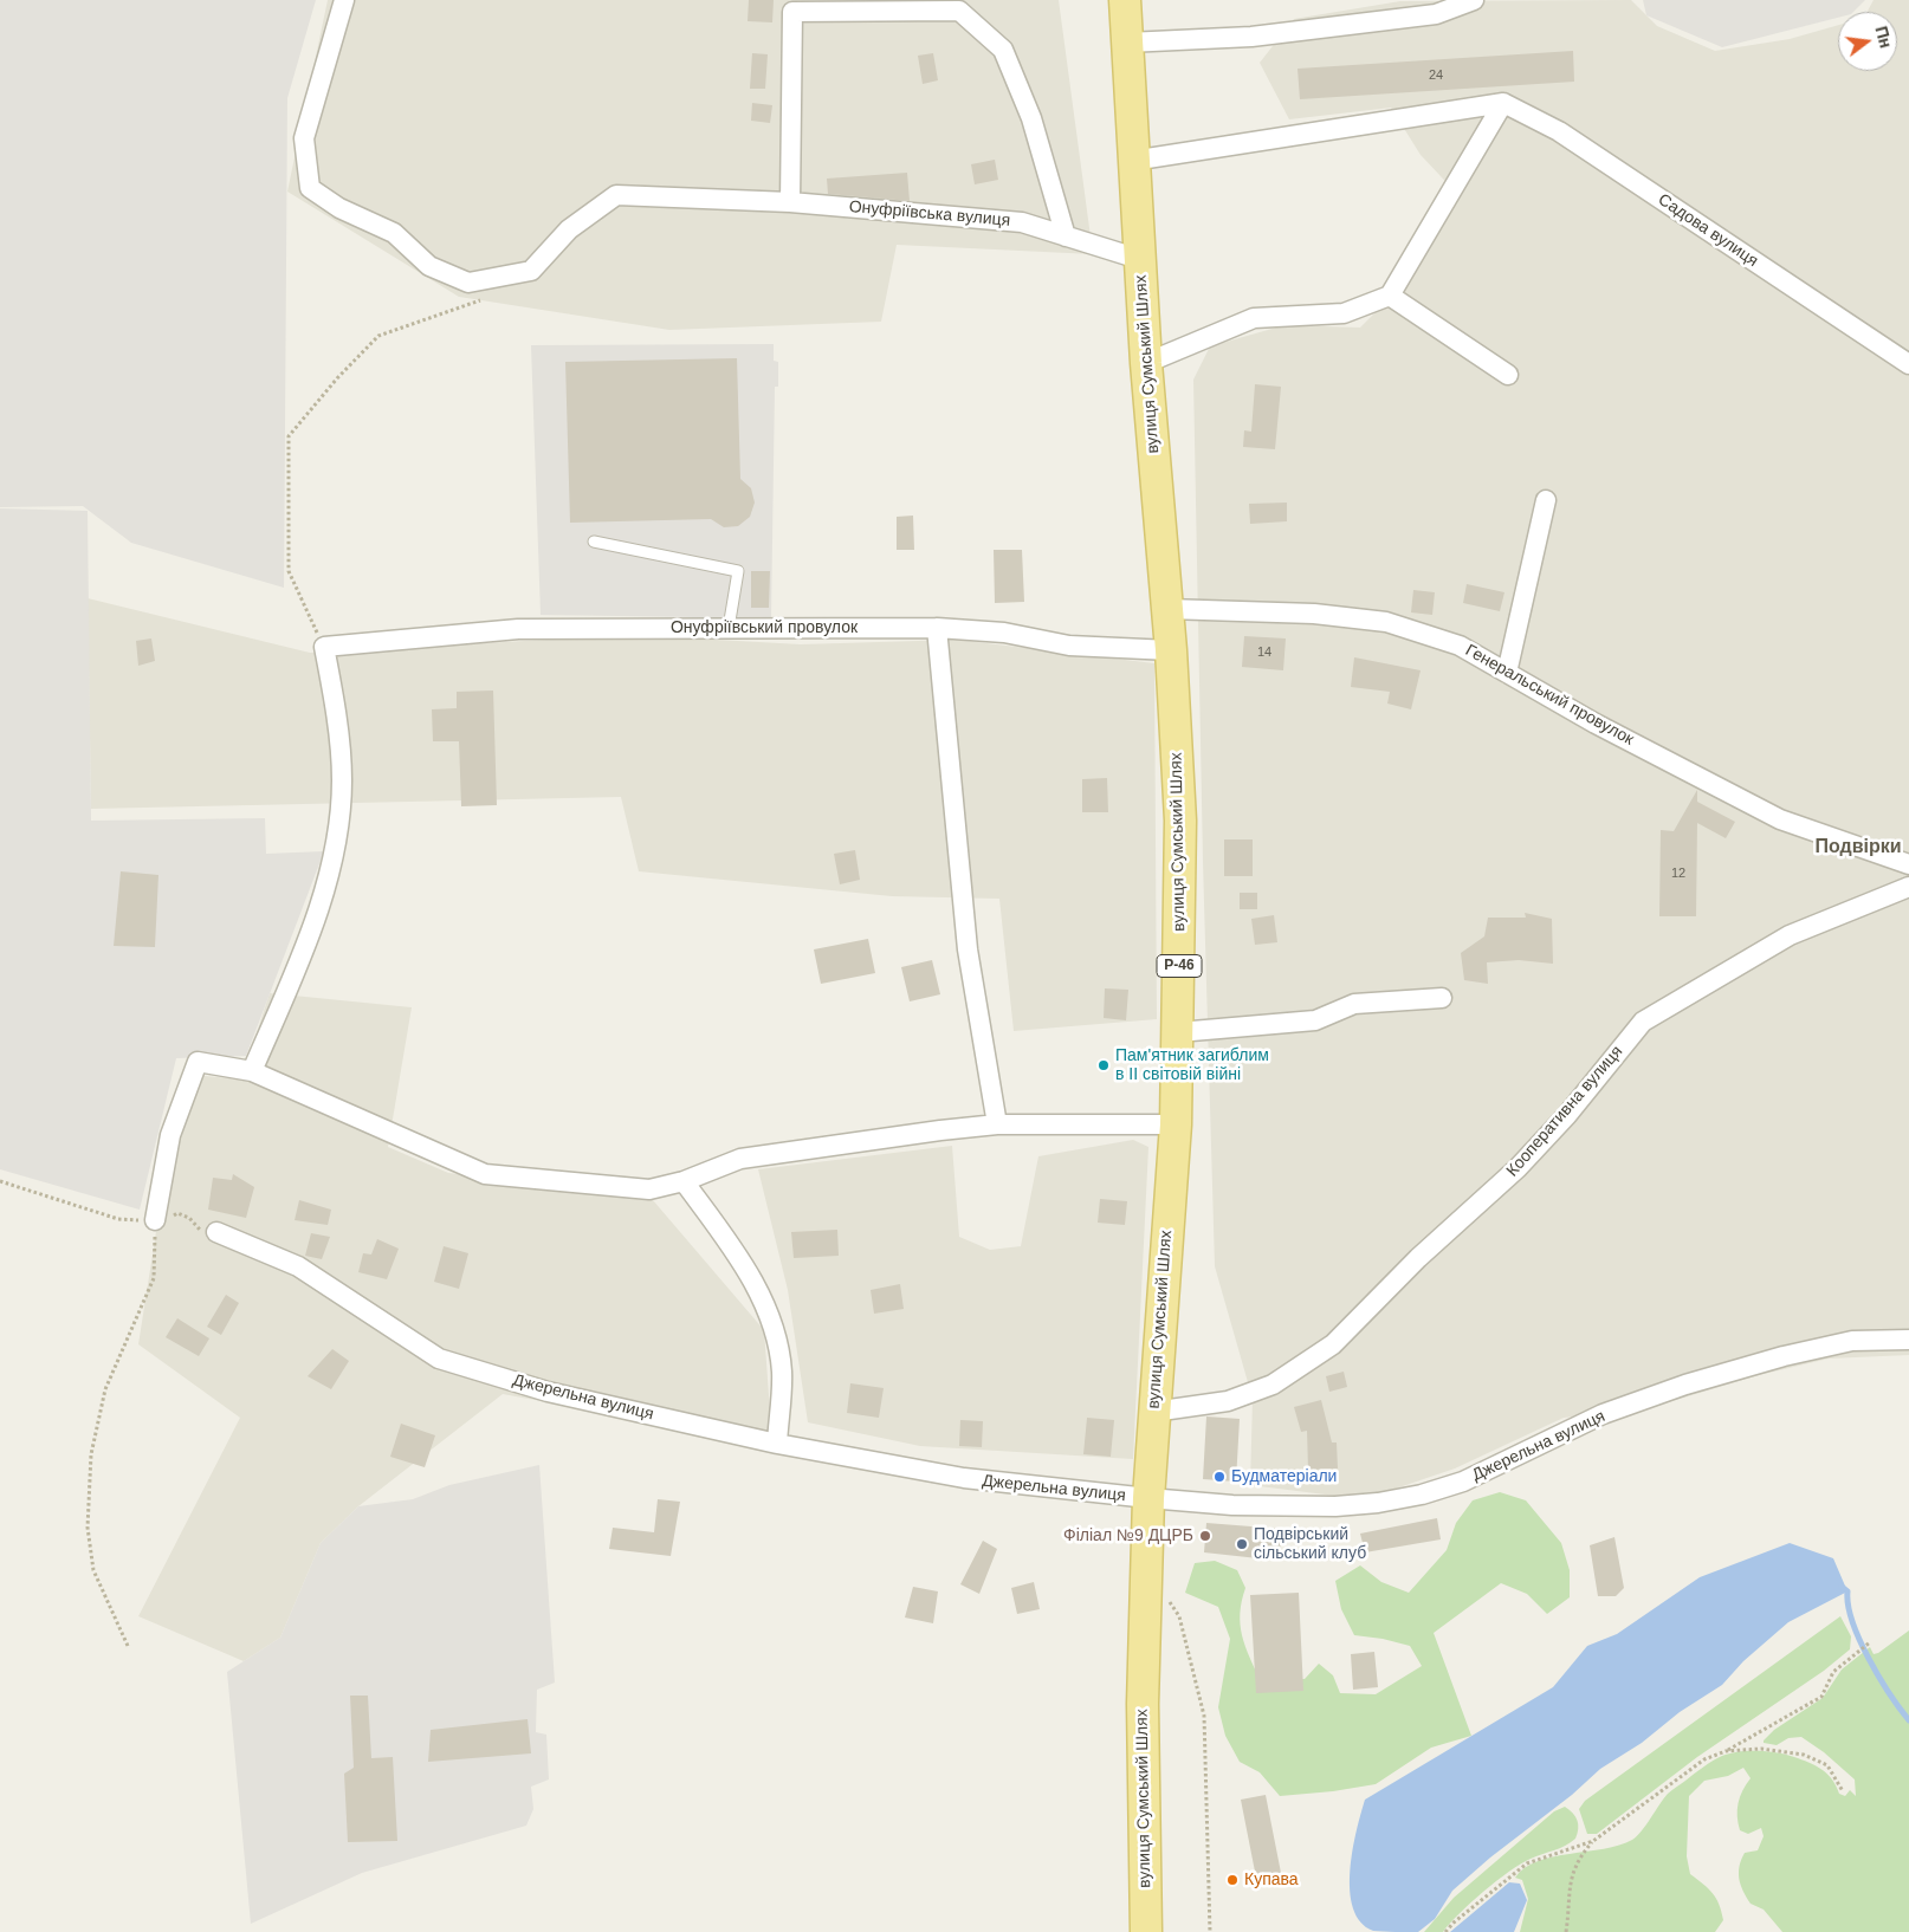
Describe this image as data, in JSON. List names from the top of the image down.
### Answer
{
  "streets": {
    "main road": ["вулиця Сумський Шлях", "Р-46"],
    "street": [
      "Онуфріївська вулиця",
      "Садова вулиця",
      "Онуфріївський провулок",
      "Генеральський провулок",
      "Кооперативна вулиця",
      "Джерельна вулиця"
    ]
  },
  "crossings": [
    ["Онуфріївська вулиця", "вулиця Сумський Шлях"],
    ["вулиця Сумський Шлях", "Онуфріївський провулок"],
    ["вулиця Сумський Шлях", "Генеральський провулок"],
    ["вулиця Сумський Шлях", "Кооперативна вулиця"],
    ["вулиця Сумський Шлях", "Джерельна вулиця"]
  ],
  "districts": ["Подвірки"],
  "places": [
    "Пам'ятник загиблим в II світовій війні",
    "Будматеріали",
    "Філіал №9 ДЦРБ",
    "Подвірський сільський клуб",
    "Купава"
  ],
  "house_numbers": ["24", "14", "12"],
  "north": "right"
}
